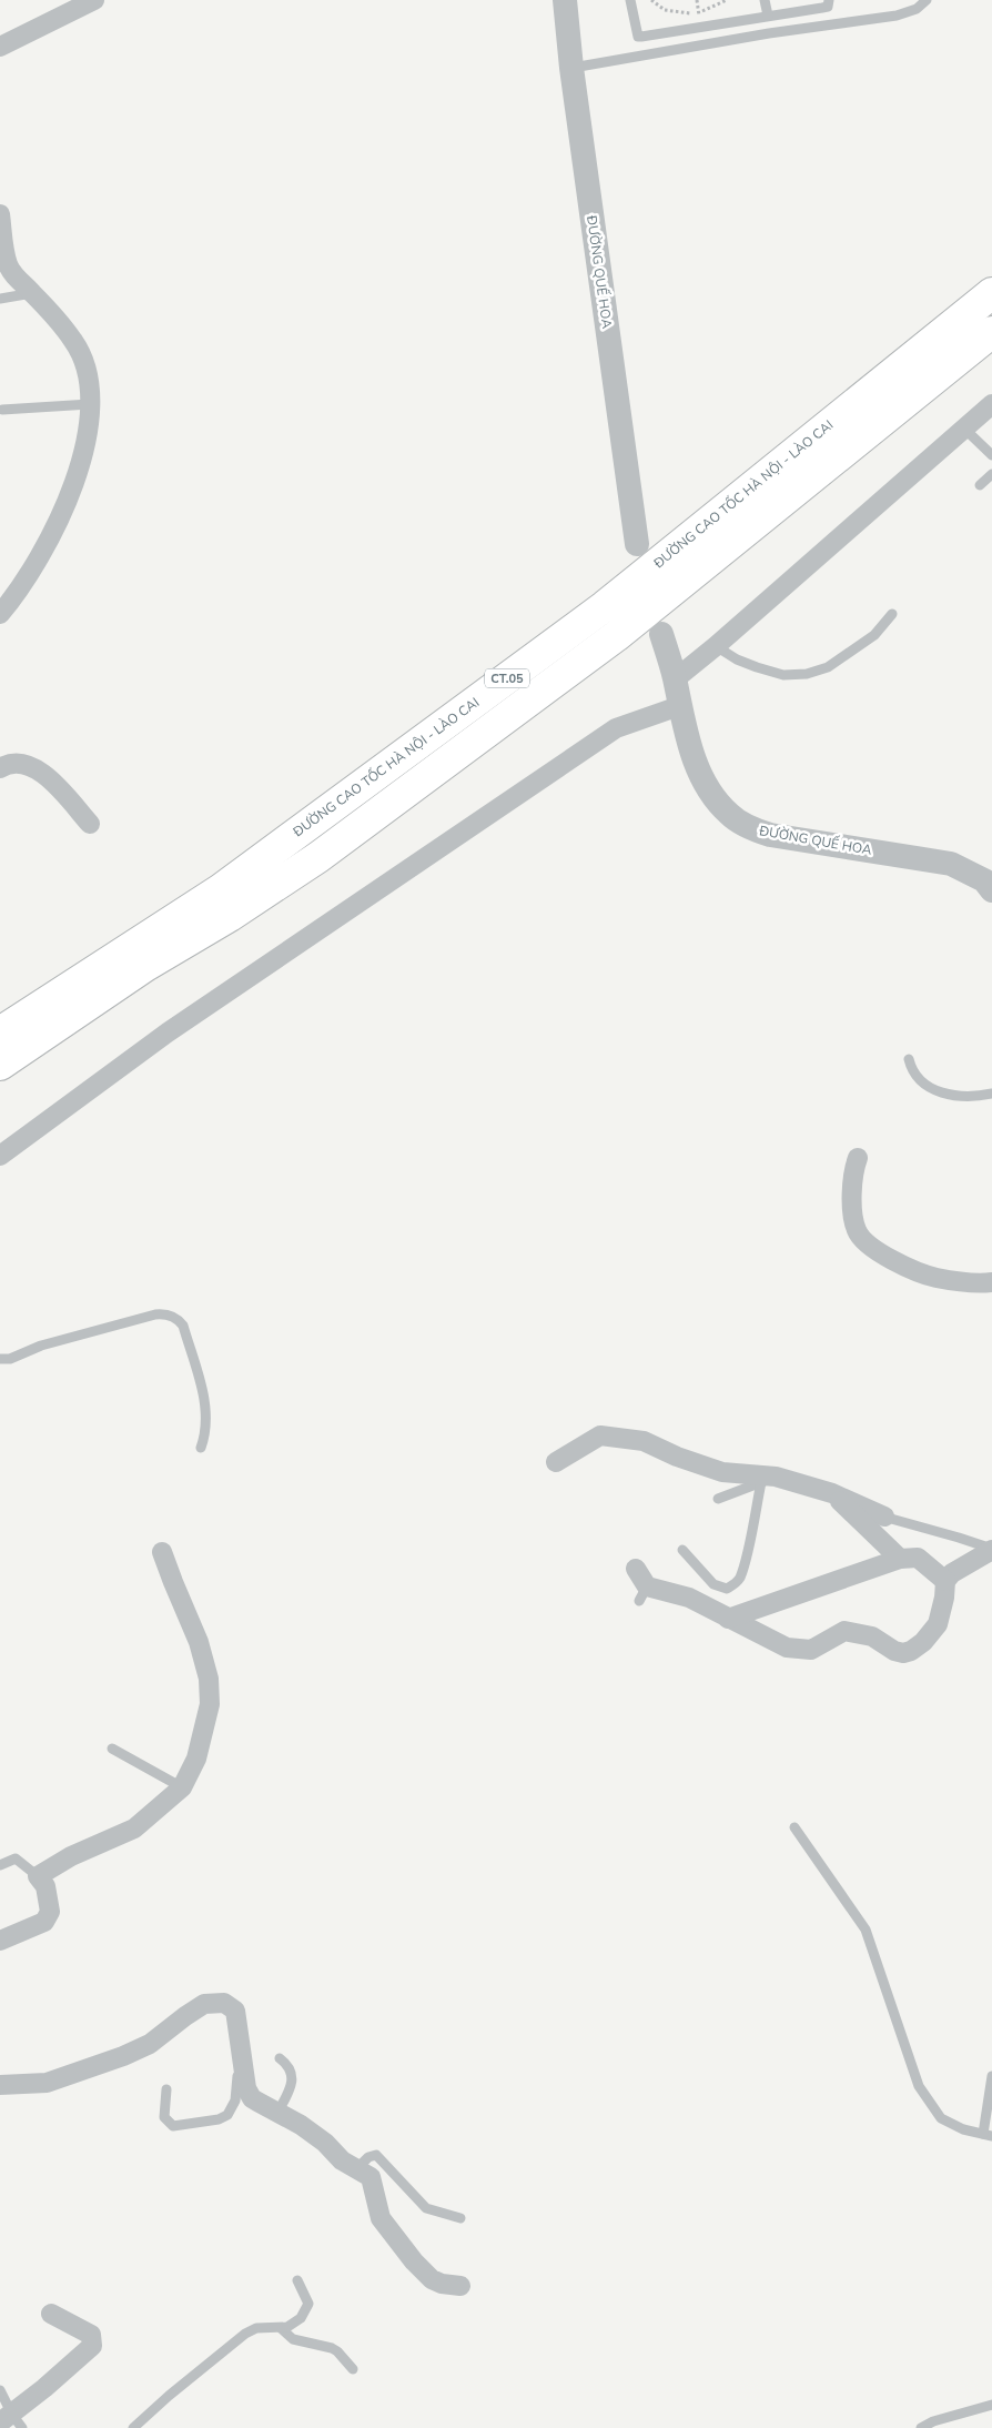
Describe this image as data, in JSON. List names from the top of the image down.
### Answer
{
  "streets": {
    "highway": ["ĐƯỜNG CAO TỐC HÀ NỘI - LÀO CAI", "CT.05"],
    "street": ["ĐƯỜNG QUẾ HOA"]
  }
}
